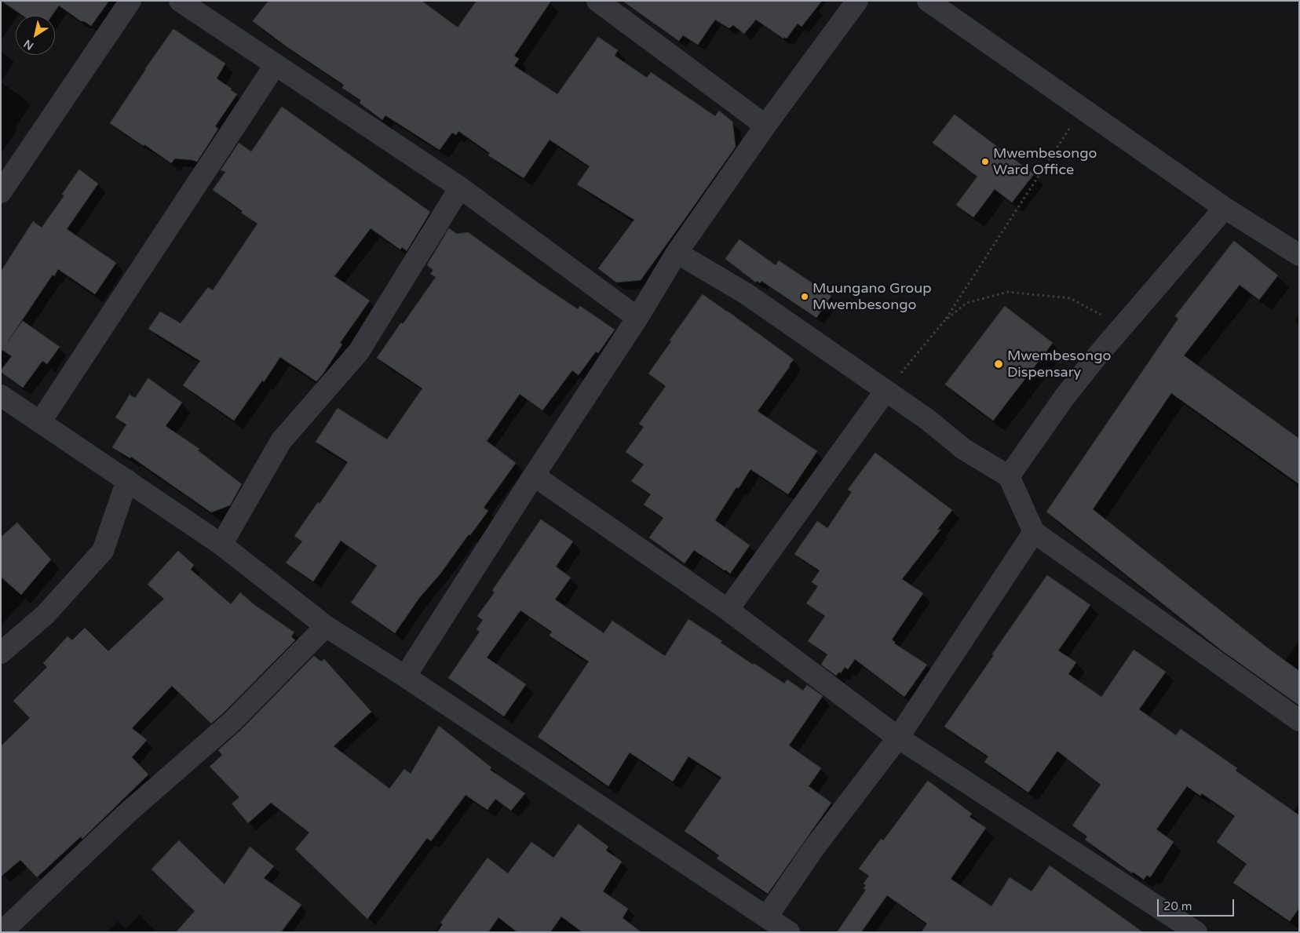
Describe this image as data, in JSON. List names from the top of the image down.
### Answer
{
  "places": ["Mwembesongo Ward Office", "Muungano Group Mwembesongo", "Mwembesongo Dispensary"],
  "scale_bar": "20 m",
  "north": "bottom left"
}
